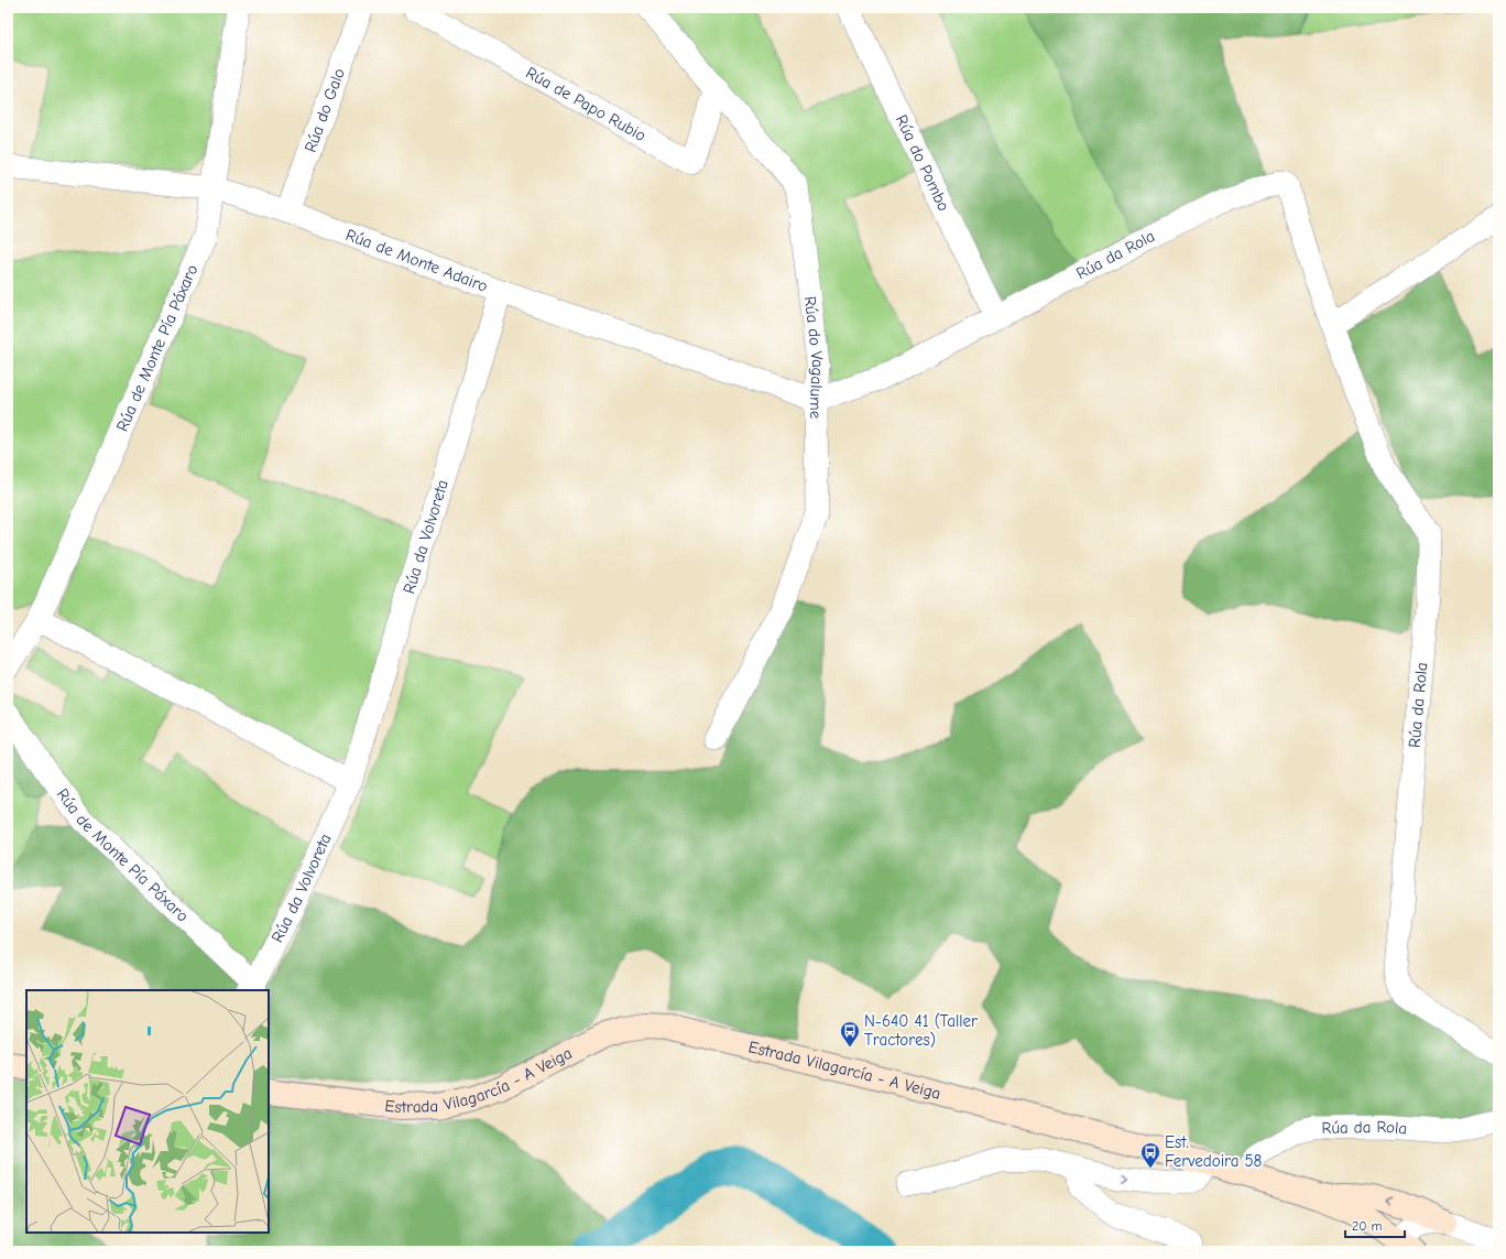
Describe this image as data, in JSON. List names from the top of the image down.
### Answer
{
  "streets": {
    "main road": ["Estrada Vilagarcía - A Veiga"],
    "street": [
      "Rúa de Papo Rubio",
      "Rúa do Galo",
      "Rúa do Pombo",
      "Rúa da Rola",
      "Rúa de Monte Adairo",
      "Rúa de Monte Pía Páxaro",
      "Rúa do Vagalume",
      "Rúa da Volvoreta"
    ]
  },
  "crossings": [
    ["Rúa de Papo Rubio", "Rúa do Vagalume"],
    ["Rúa do Galo", "Rúa de Monte Adairo"],
    ["Rúa do Pombo", "Rúa da Rola"],
    ["Rúa da Rola", "Rúa de Monte Adairo"],
    ["Rúa da Rola", "Rúa do Vagalume"],
    ["Rúa da Rola", "Estrada Vilagarcía - A Veiga"],
    ["Rúa de Monte Adairo", "Rúa de Monte Pía Páxaro"],
    ["Rúa de Monte Adairo", "Rúa do Vagalume"],
    ["Rúa de Monte Adairo", "Rúa da Volvoreta"],
    ["Rúa de Monte Pía Páxaro", "Rúa da Volvoreta"]
  ],
  "places": {
    "bus stop": ["N-640 41 (Taller Tractores)", "Est. Fervedoira 58"]
  },
  "scale_bar": "20 m"
}
